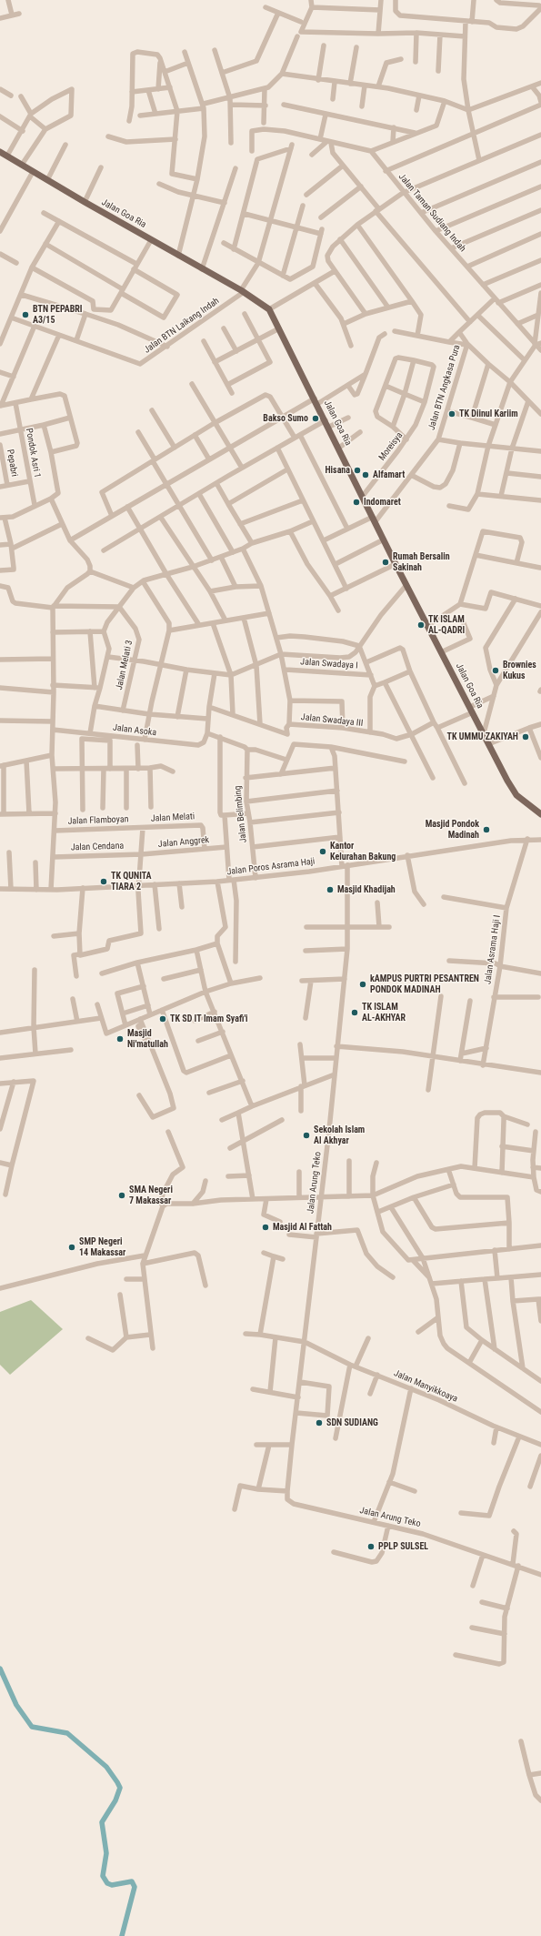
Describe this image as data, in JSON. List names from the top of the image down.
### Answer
{
  "streets": {
    "main road": ["Jalan Goa Ria"],
    "street": [
      "Jalan Taman Sudiang Indah",
      "Jalan BTN Laikang Indah",
      "Jalan BTN Angkasa Pura",
      "Moreisya",
      "Pondok Asri 1",
      "Pepabri",
      "Jalan Swadaya I",
      "Jalan Melati 3",
      "Jalan Swadaya III",
      "Jalan Asoka",
      "Jalan Belimbing",
      "Jalan Melati",
      "Jalan Flamboyan",
      "Jalan Anggrek",
      "Jalan Cendana",
      "Jalan Poros Asrama Haji",
      "Jalan Asrama Haji I",
      "Jalan Arung Teko",
      "Jalan Manyikkoaya"
    ]
  },
  "crossings": [
    ["Jalan Taman Sudiang Indah", "Jalan BTN Angkasa Pura"],
    ["Jalan Goa Ria", "Jalan BTN Laikang Indah"],
    ["Jalan Goa Ria", "Jalan BTN Angkasa Pura"],
    ["Jalan Goa Ria", "Moreisya"],
    ["Jalan Belimbing", "Jalan Poros Asrama Haji"],
    ["Jalan Melati", "Jalan Flamboyan"],
    ["Jalan Melati", "Jalan Anggrek"],
    ["Jalan Anggrek", "Jalan Cendana"],
    ["Jalan Poros Asrama Haji", "Jalan Asrama Haji I"],
    ["Jalan Poros Asrama Haji", "Jalan Arung Teko"],
    ["Jalan Arung Teko", "Jalan Manyikkoaya"]
  ],
  "places": [
    "BTN PEPABRI A3/15",
    "TK Diinul Kariim",
    "Bakso Sumo",
    "Hisana",
    "Alfamart",
    "Indomaret",
    "Rumah Bersalin Sakinah",
    "TK ISLAM AL-QADRI",
    "Brownies Kukus",
    "TK UMMU ZAKIYAH",
    "Masjid Pondok Madinah",
    "Kantor Kelurahan Bakung",
    "TK QUNITA TIARA 2",
    "Masjid Khadijah",
    "kAMPUS PURTRI PESANTREN PONDOK MADINAH",
    "TK ISLAM AL-AKHYAR",
    "TK SD IT Imam Syafi'i",
    "Masjid Ni'matullah",
    "Sekolah Islam Al Akhyar",
    "SMA Negeri 7 Makassar",
    "Masjid Al Fattah",
    "SMP Negeri 14 Makassar",
    "SDN SUDIANG",
    "PPLP SULSEL"
  ]
}
